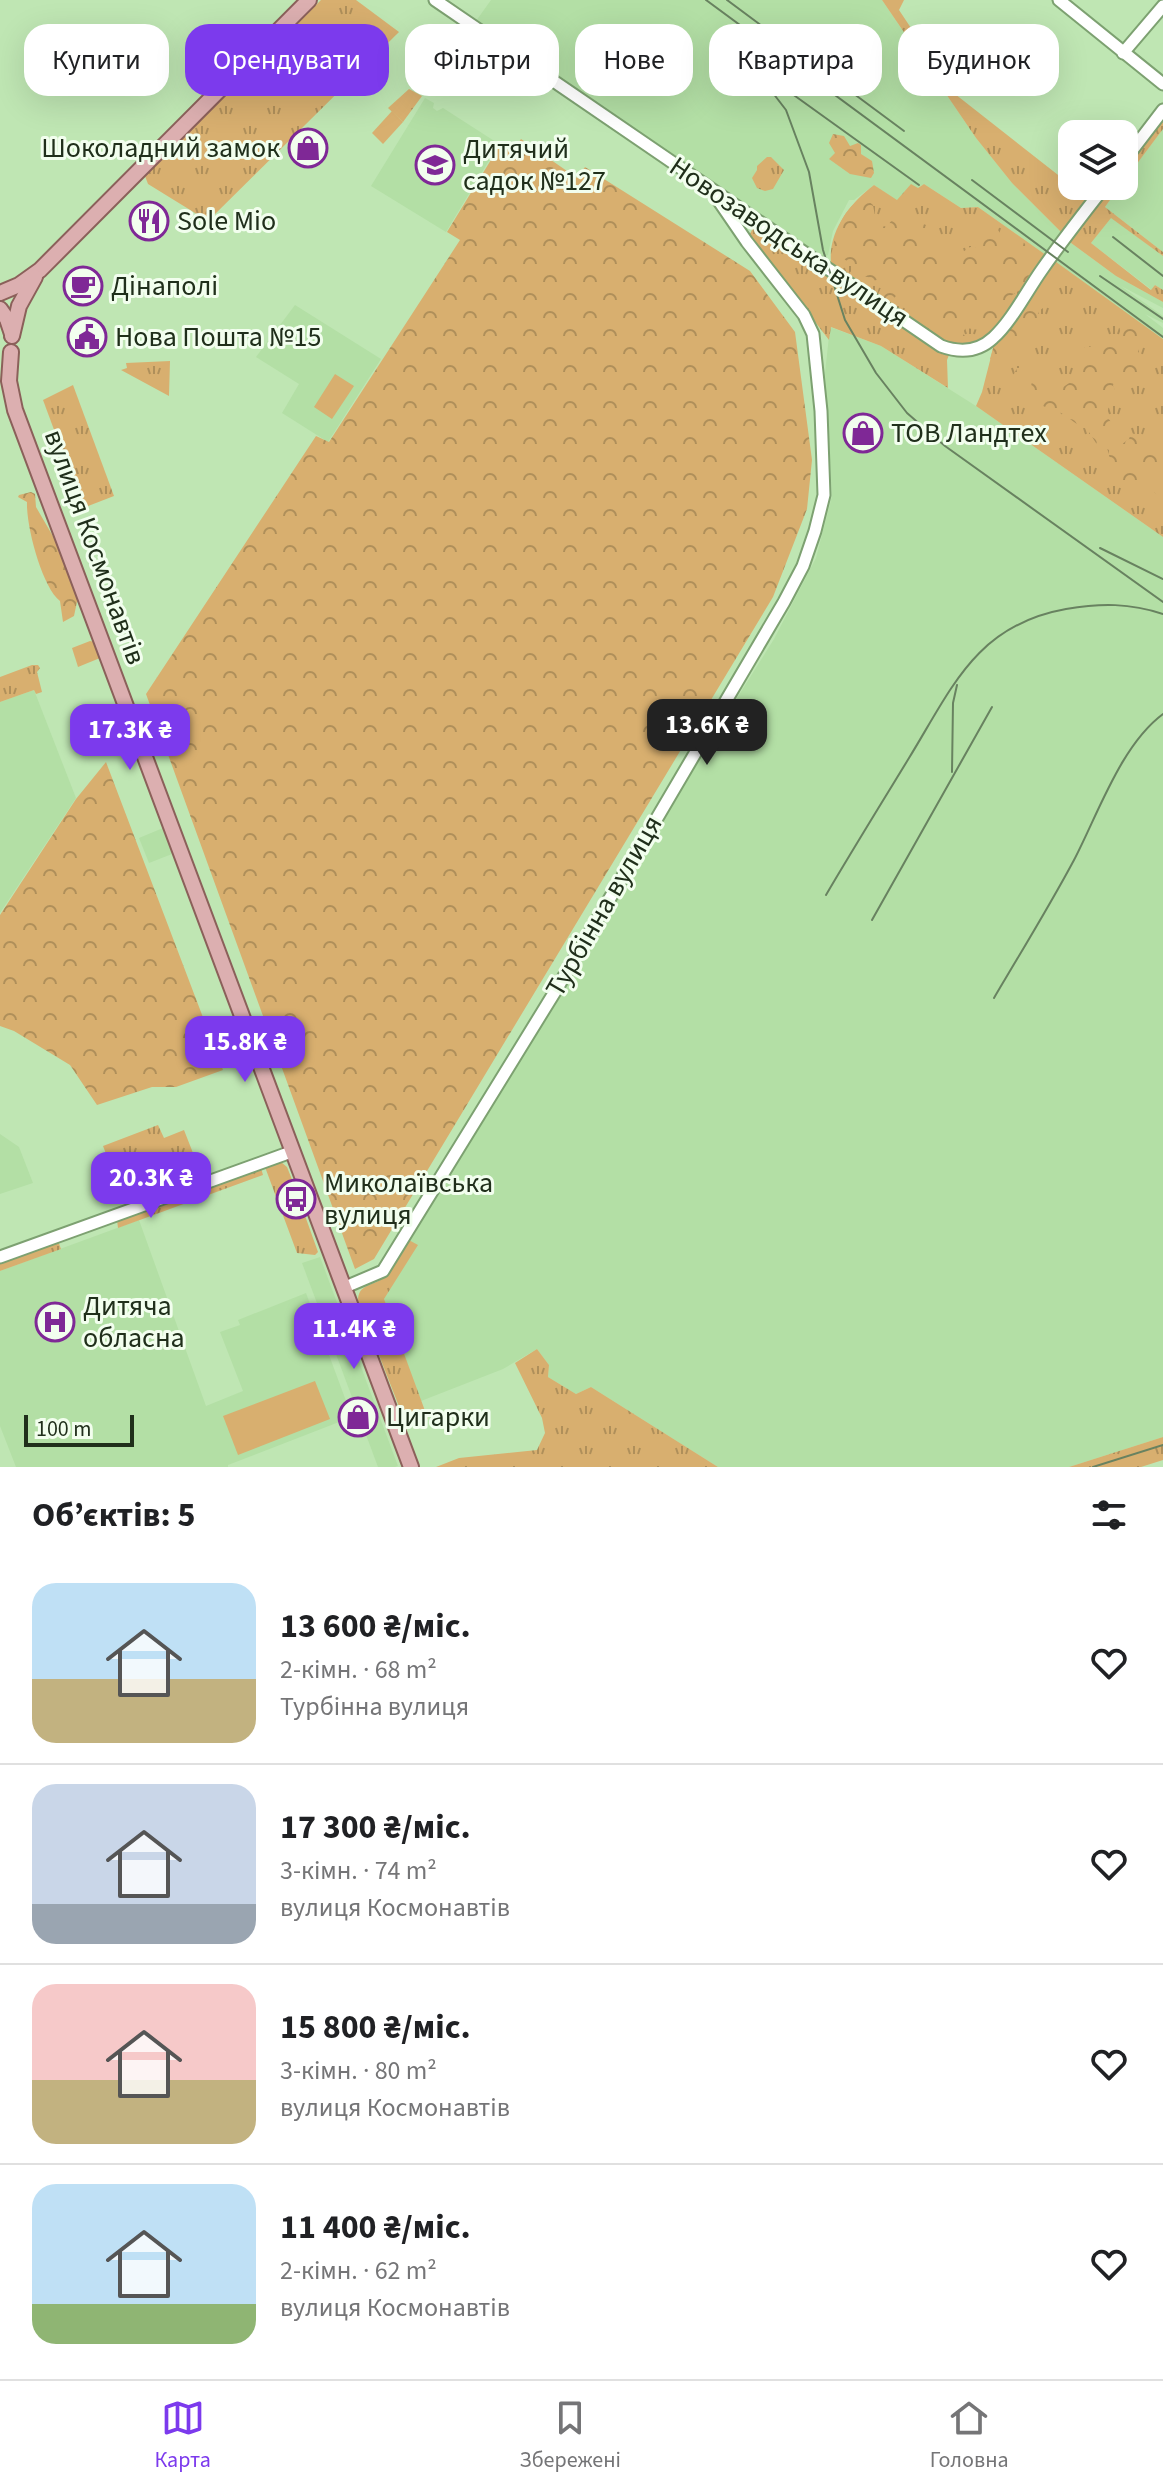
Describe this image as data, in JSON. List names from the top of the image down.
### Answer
{
  "streets": {
    "main road": ["вулиця Космонавтів"],
    "street": ["Новозаводська вулиця", "Турбінна вулиця"]
  },
  "crossings": [
    ["Новозаводська вулиця", "Турбінна вулиця"],
    ["вулиця Космонавтів", "Турбінна вулиця"]
  ],
  "places": {
    "shop": ["Шоколадний замок", "ТОВ Ландтех", "Цигарки"],
    "school or university": ["Дитячий садок №127"],
    "restaurant": ["Sole Mio"],
    "cafe": ["Дінаполі"],
    "public building": ["Нова Пошта №15"],
    "bus stop": ["Миколаївська вулиця"],
    "hospital": ["Дитяча обласна"]
  },
  "scale_bar": "100 m",
  "page": {
    "chip": [
      "Купити",
      "Орендувати",
      "Фільтри",
      "Нове",
      "Квартира",
      "Будинок"
    ],
    "price": [
      "13.6K ₴",
      "17.3K ₴",
      "15.8K ₴",
      "20.3K ₴",
      "11.4K ₴"
    ],
    "scale": "100 m",
    "heading": "Об’єктів: 5",
    "list": [
      {
        "name": "13 600 ₴/міс.",
        "note": "2-кімн. · 68 m² · Турбінна вулиця"
      },
      {
        "name": "17 300 ₴/міс.",
        "note": "3-кімн. · 74 m² · вулиця Космонавтів"
      },
      {
        "name": "15 800 ₴/міс.",
        "note": "3-кімн. · 80 m² · вулиця Космонавтів"
      },
      {
        "name": "11 400 ₴/міс.",
        "note": "2-кімн. · 62 m² · вулиця Космонавтів"
      }
    ],
    "tabs": ["Карта", "Збережені", "Головна"]
  }
}
